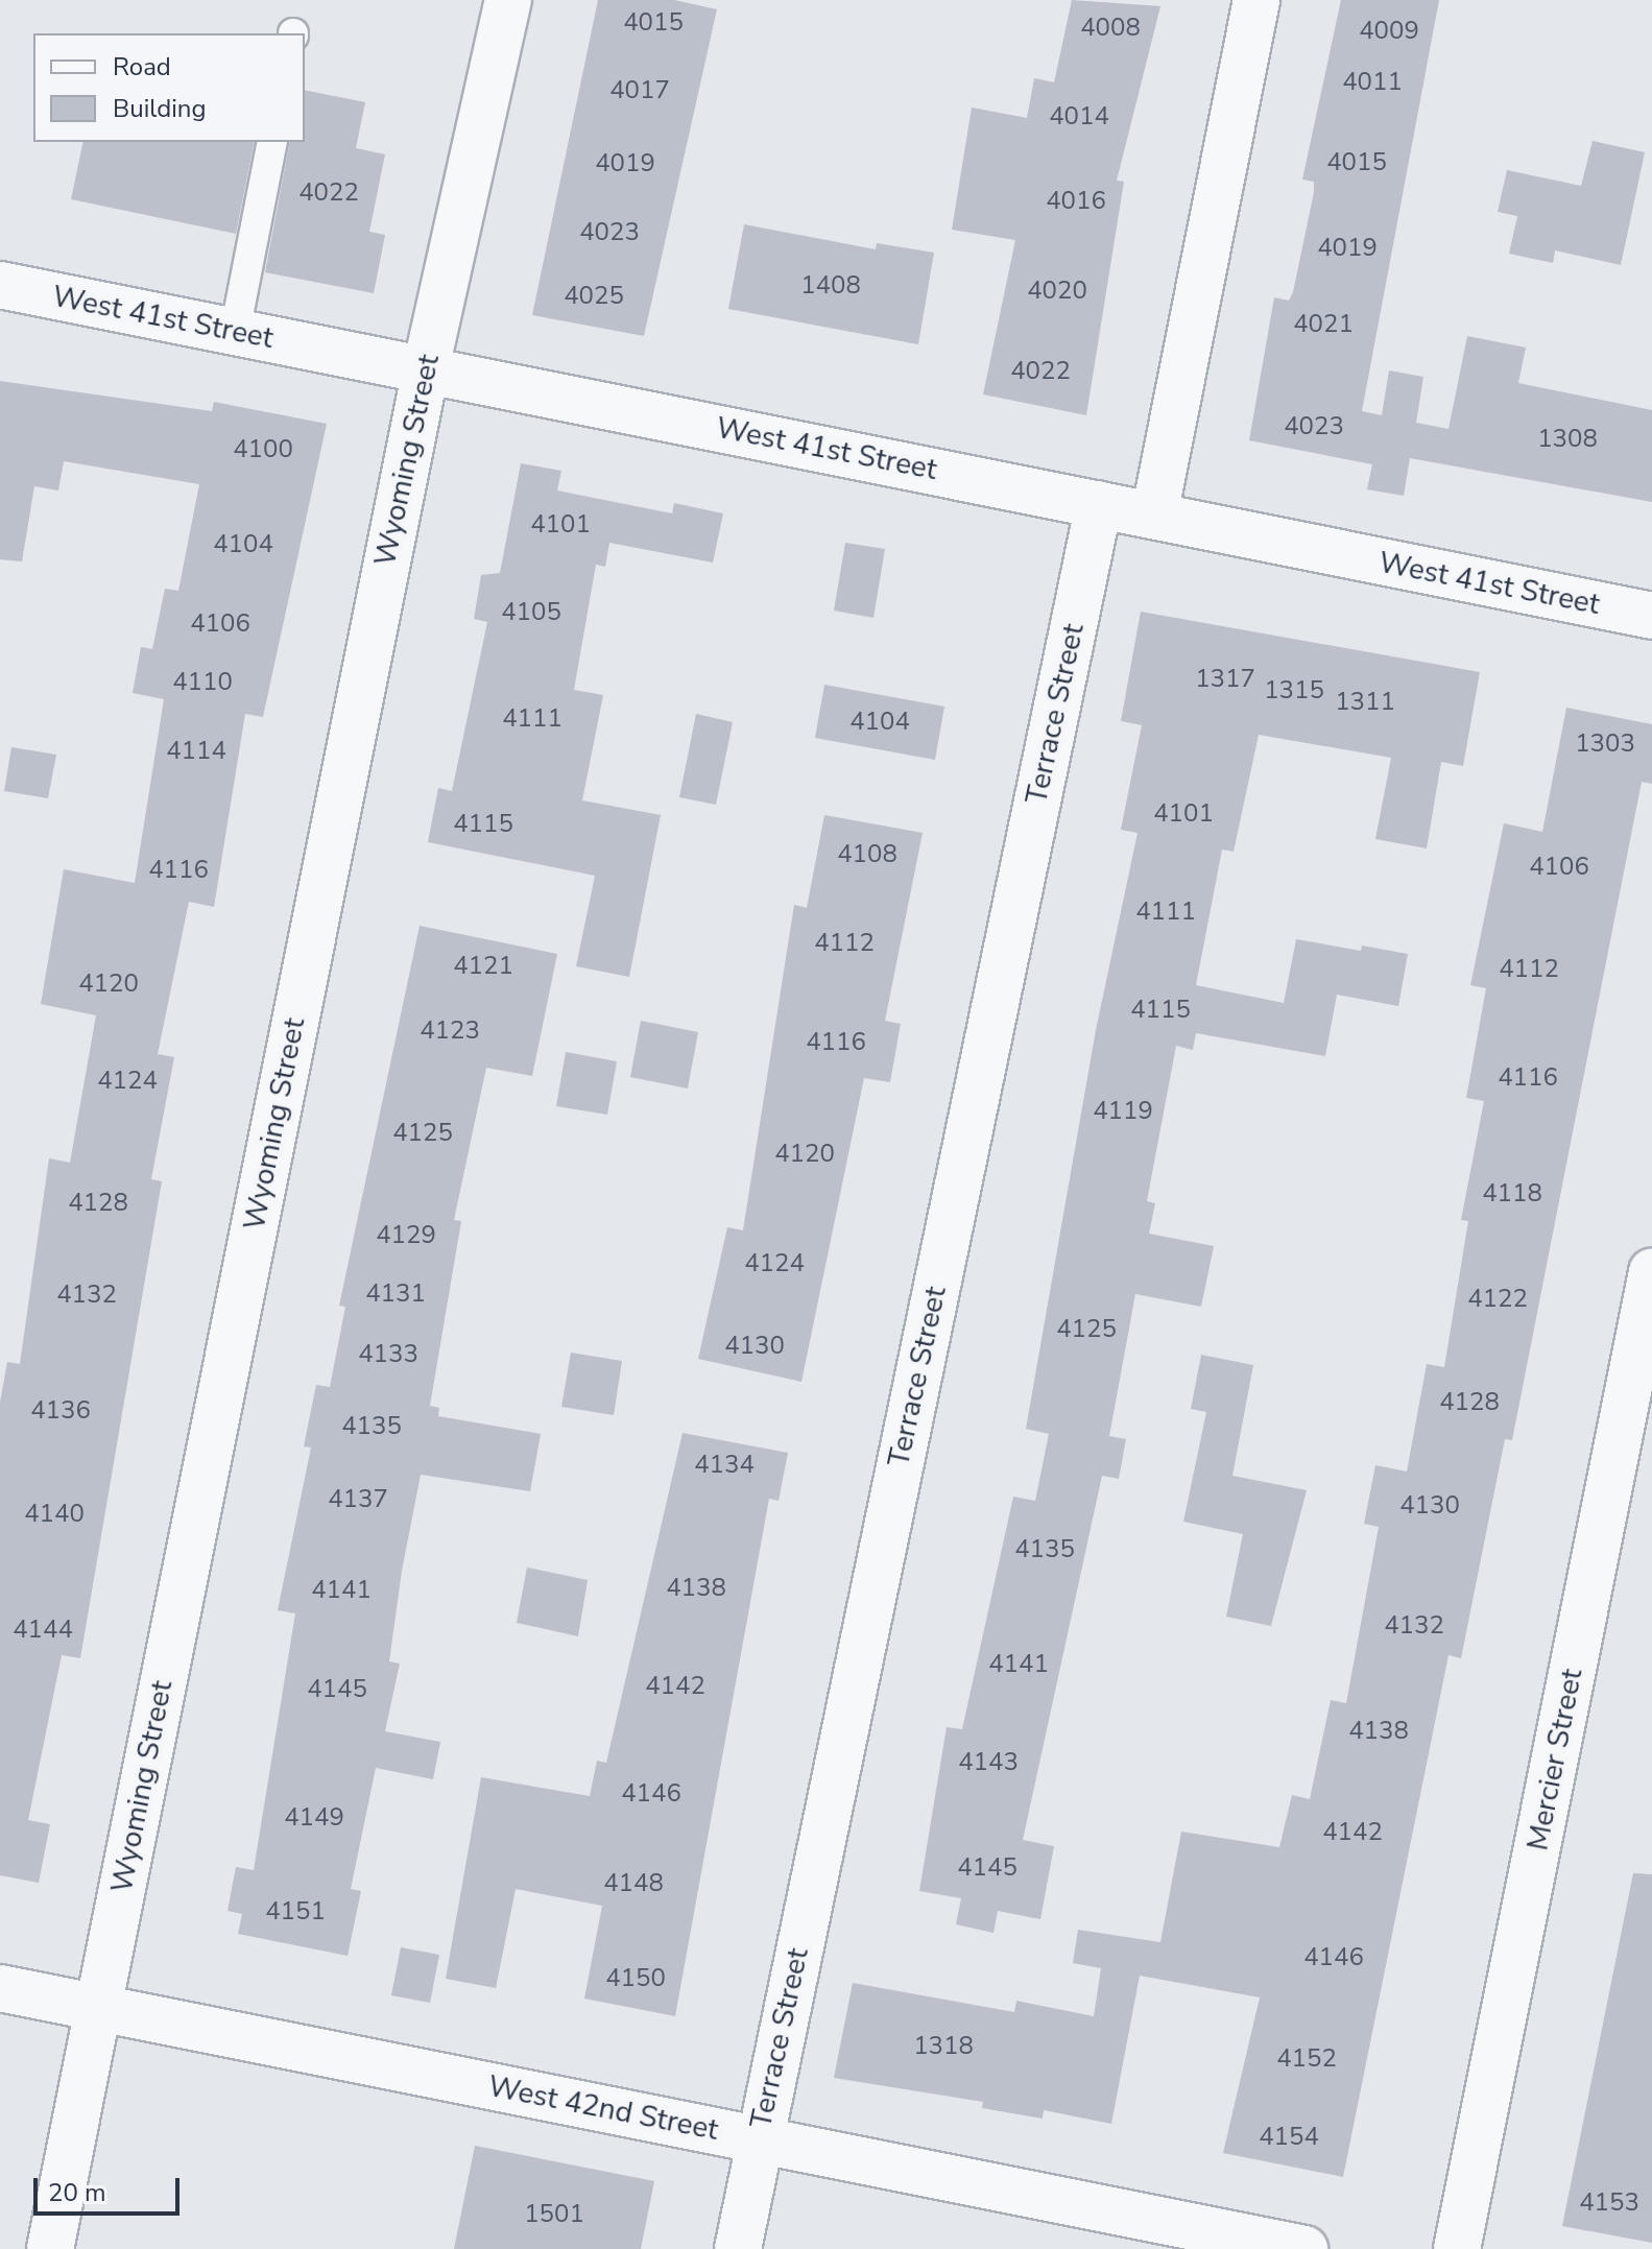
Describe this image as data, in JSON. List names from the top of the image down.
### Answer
{
  "streets": {
    "street": [
      "West 41st Street",
      "Wyoming Street",
      "Terrace Street",
      "Mercier Street",
      "West 42nd Street"
    ]
  },
  "crossings": [
    ["West 41st Street", "Wyoming Street"],
    ["West 41st Street", "Terrace Street"],
    ["Wyoming Street", "West 42nd Street"],
    ["Terrace Street", "West 42nd Street"]
  ],
  "house_numbers": [
    "4015",
    "4008",
    "4009",
    "4011",
    "4017",
    "4014",
    "4015",
    "4019",
    "4022",
    "4016",
    "4023",
    "4019",
    "1408",
    "4020",
    "4025",
    "4021",
    "4022",
    "4023",
    "1308",
    "4100",
    "4101",
    "4104",
    "4105",
    "4106",
    "1317",
    "4110",
    "1315",
    "1311",
    "4111",
    "4104",
    "1303",
    "4114",
    "4101",
    "4115",
    "4108",
    "4106",
    "4116",
    "4111",
    "4112",
    "4121",
    "4112",
    "4120",
    "4115",
    "4123",
    "4116",
    "4116",
    "4124",
    "4119",
    "4125",
    "4120",
    "4118",
    "4128",
    "4129",
    "4124",
    "4131",
    "4132",
    "4122",
    "4125",
    "4130",
    "4133",
    "4128",
    "4136",
    "4135",
    "4134",
    "4137",
    "4130",
    "4140",
    "4135",
    "4138",
    "4141",
    "4132",
    "4144",
    "4141",
    "4142",
    "4145",
    "4138",
    "4143",
    "4146",
    "4149",
    "4142",
    "4145",
    "4148",
    "4151",
    "4146",
    "4150",
    "1318",
    "4152",
    "4154",
    "4153",
    "1501"
  ],
  "legend": ["Road", "Building"],
  "scale_bar": "20 m"
}
